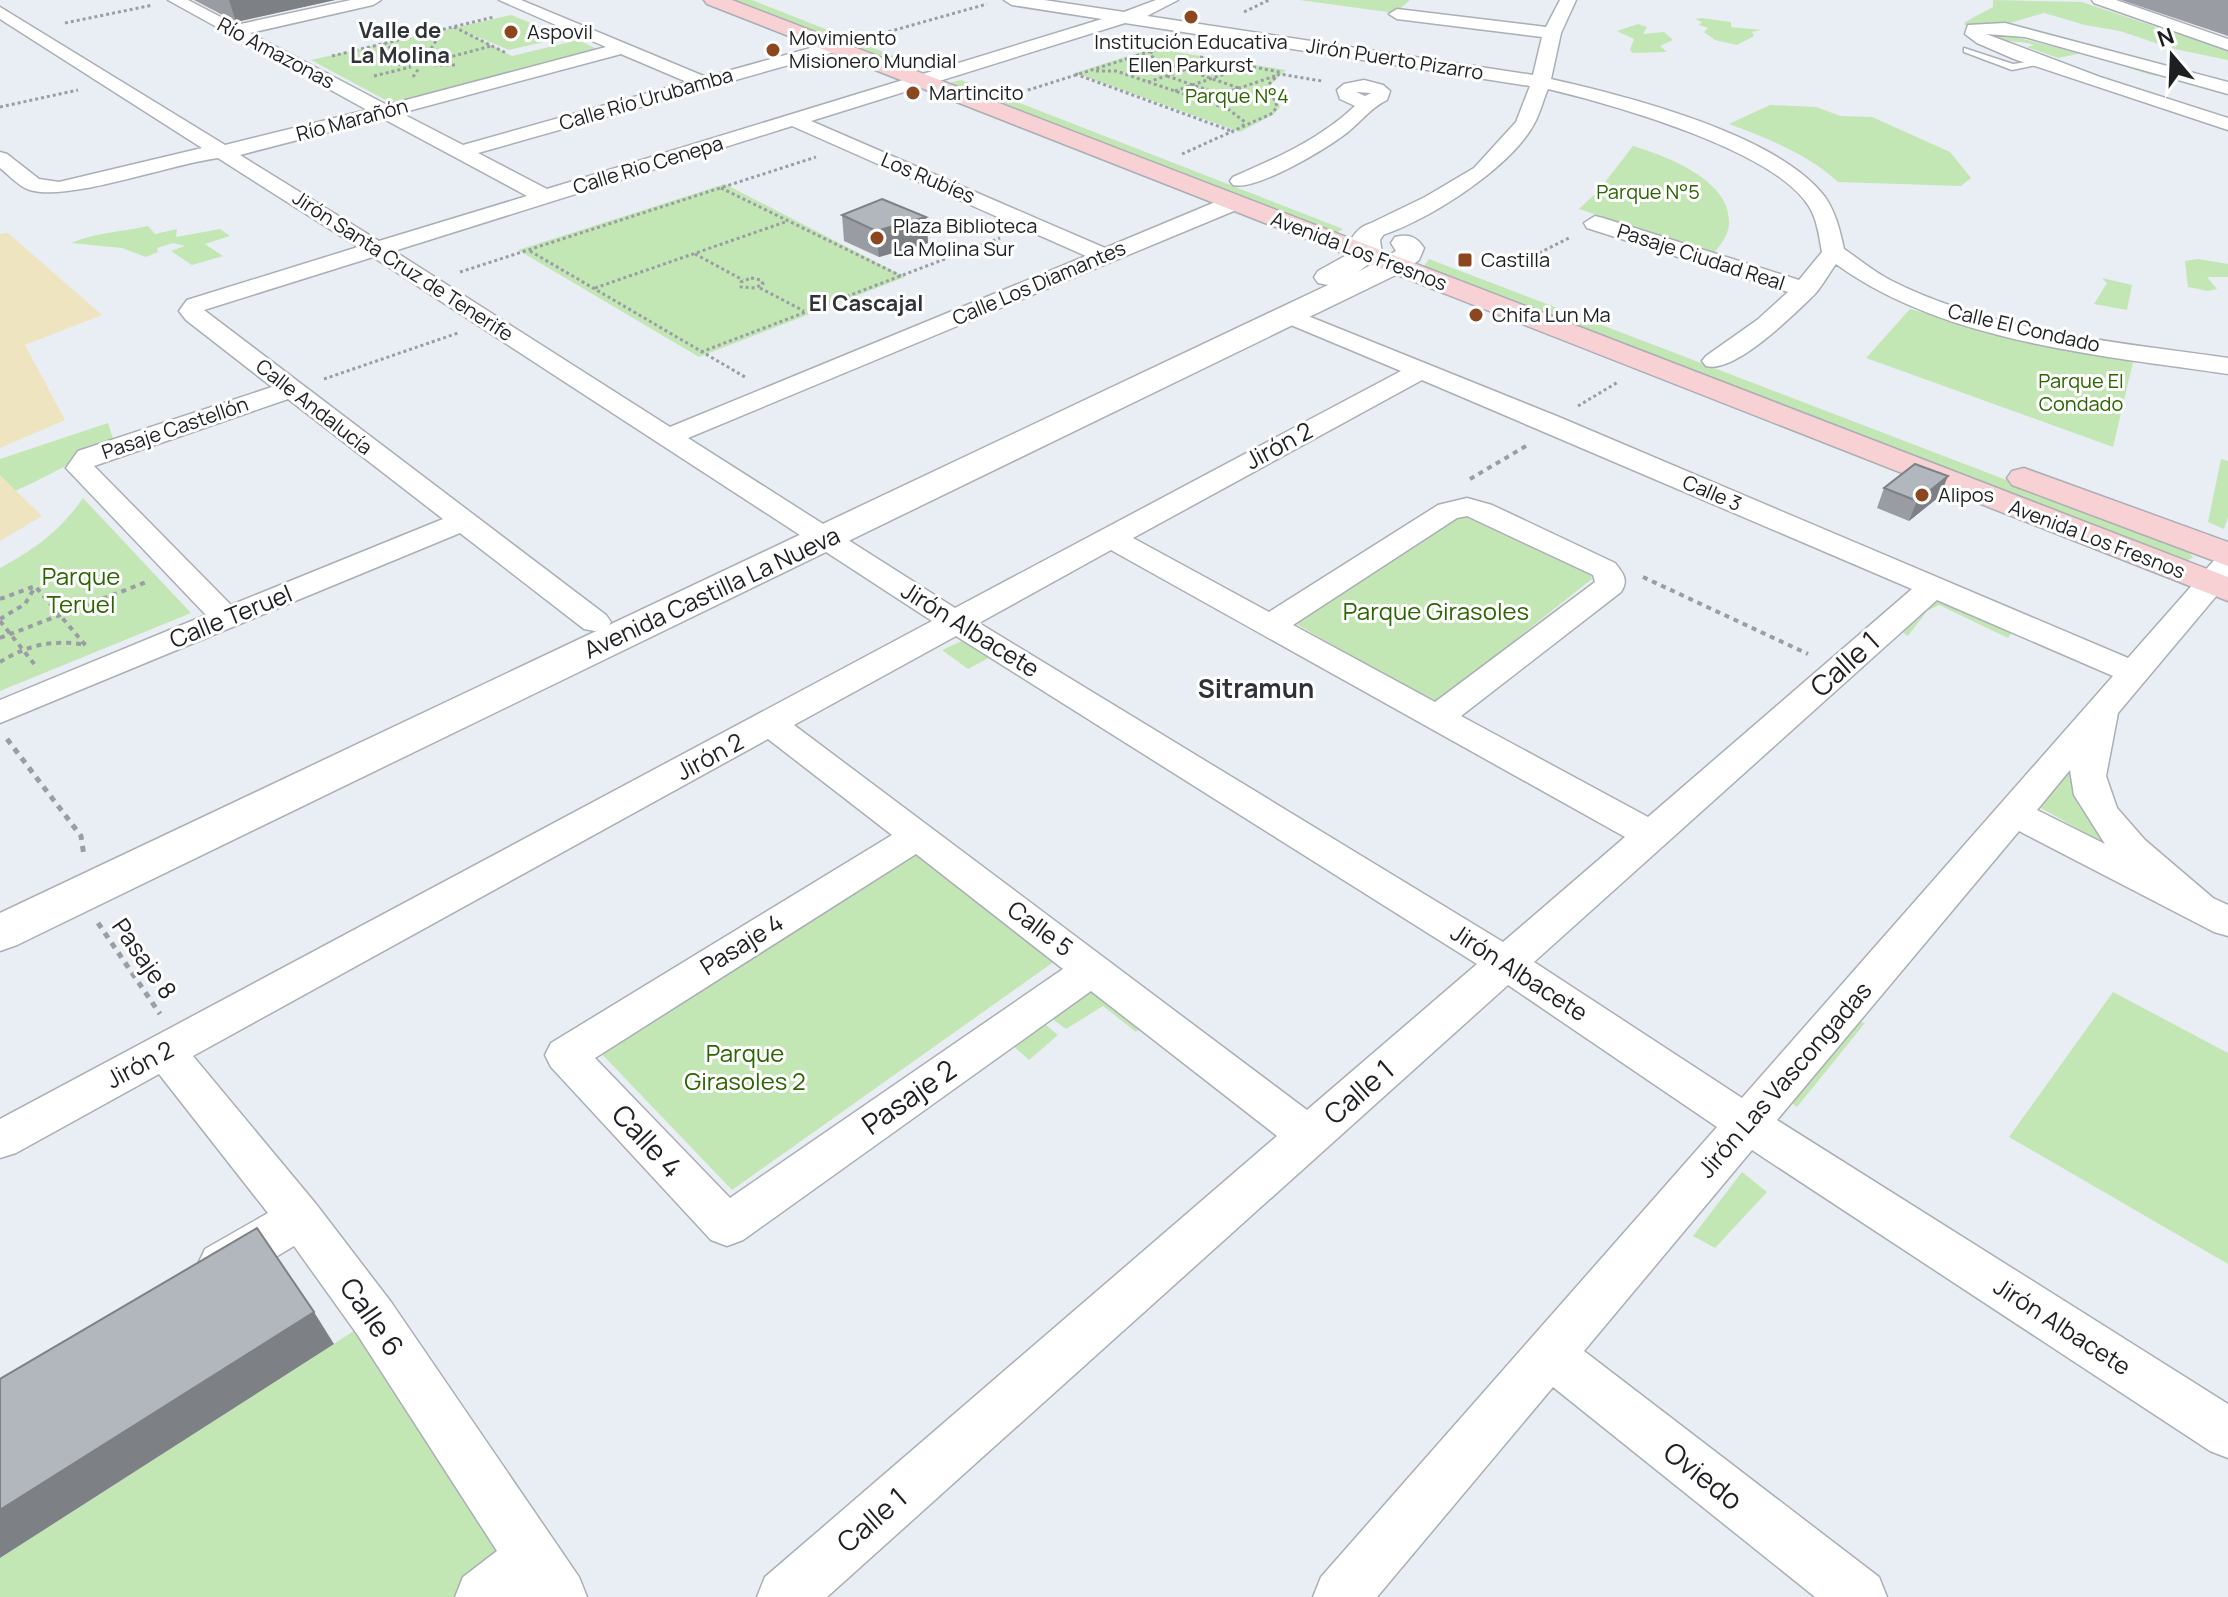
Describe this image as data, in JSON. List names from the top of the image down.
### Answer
{
  "streets": {
    "main road": ["Avenida Los Fresnos"],
    "street": [
      "Río Amazonas",
      "Jirón Puerto Pizarro",
      "Calle Río Urubamba",
      "Río Marañón",
      "Calle Rio Cenepa",
      "Los Rubíes",
      "Pasaje Ciudad Real",
      "Jirón Santa Cruz de Tenerife",
      "Calle Los Diamantes",
      "Calle El Condado",
      "Calle Andalucía",
      "Pasaje Castellón",
      "Jirón 2",
      "Calle 3",
      "Avenida Castilla La Nueva",
      "Calle Teruel",
      "Jirón Albacete",
      "Calle 1",
      "Calle 5",
      "Pasaje 4",
      "Jirón Las Vascongadas",
      "Pasaje 2",
      "Calle 4",
      "Calle 6",
      "Oviedo"
    ],
    "path": ["Pasaje 8"]
  },
  "crossings": [
    ["Río Amazonas", "Calle Río Urubamba"],
    ["Río Amazonas", "Río Marañón"],
    ["Río Amazonas", "Calle Rio Cenepa"],
    ["Jirón Puerto Pizarro", "Calle Rio Cenepa"],
    ["Jirón Puerto Pizarro", "Calle El Condado"],
    ["Calle Río Urubamba", "Avenida Los Fresnos"],
    ["Río Marañón", "Jirón Santa Cruz de Tenerife"],
    ["Calle Rio Cenepa", "Los Rubíes"],
    ["Calle Rio Cenepa", "Avenida Los Fresnos"],
    ["Calle Rio Cenepa", "Jirón Santa Cruz de Tenerife"],
    ["Calle Rio Cenepa", "Calle Andalucía"],
    ["Los Rubíes", "Calle Los Diamantes"],
    ["Avenida Los Fresnos", "Calle Los Diamantes"],
    ["Avenida Los Fresnos", "Avenida Castilla La Nueva"],
    ["Avenida Los Fresnos", "Jirón Las Vascongadas"],
    ["Jirón Santa Cruz de Tenerife", "Calle Los Diamantes"],
    ["Jirón Santa Cruz de Tenerife", "Calle Andalucía"],
    ["Jirón Santa Cruz de Tenerife", "Avenida Castilla La Nueva"],
    ["Jirón Santa Cruz de Tenerife", "Jirón Albacete"],
    ["Calle Andalucía", "Pasaje Castellón"],
    ["Calle Andalucía", "Avenida Castilla La Nueva"],
    ["Calle Andalucía", "Calle Teruel"],
    ["Pasaje Castellón", "Calle Teruel"],
    ["Jirón 2", "Calle 3"],
    ["Jirón 2", "Jirón Albacete"],
    ["Jirón 2", "Calle 5"],
    ["Jirón 2", "Pasaje 8"],
    ["Jirón 2", "Calle 6"],
    ["Calle 3", "Avenida Castilla La Nueva"],
    ["Calle 3", "Calle 1"],
    ["Calle 3", "Jirón Las Vascongadas"],
    ["Avenida Castilla La Nueva", "Jirón Albacete"],
    ["Avenida Castilla La Nueva", "Pasaje 8"],
    ["Jirón Albacete", "Calle 1"],
    ["Jirón Albacete", "Jirón Las Vascongadas"],
    ["Calle 1", "Calle 5"],
    ["Calle 5", "Pasaje 4"],
    ["Calle 5", "Pasaje 2"],
    ["Pasaje 4", "Calle 4"],
    ["Pasaje 8", "Calle 6"],
    ["Jirón Las Vascongadas", "Oviedo"],
    ["Pasaje 2", "Calle 4"]
  ],
  "districts": ["Valle de La Molina", "El Cascajal", "Sitramun"],
  "parks": [
    "Parque N°4",
    "Parque N°5",
    "Parque El Condado",
    "Parque Teruel",
    "Parque Girasoles",
    "Parque Girasoles 2"
  ],
  "places": {
    "other": [
      "Institución Educativa Ellen Parkurst",
      "Aspovil",
      "Movimiento Misionero Mundial",
      "Martincito",
      "Plaza Biblioteca La Molina Sur",
      "Chifa Lun Ma",
      "Alipos"
    ],
    "transit": ["Castilla"]
  },
  "north": "top"
}
